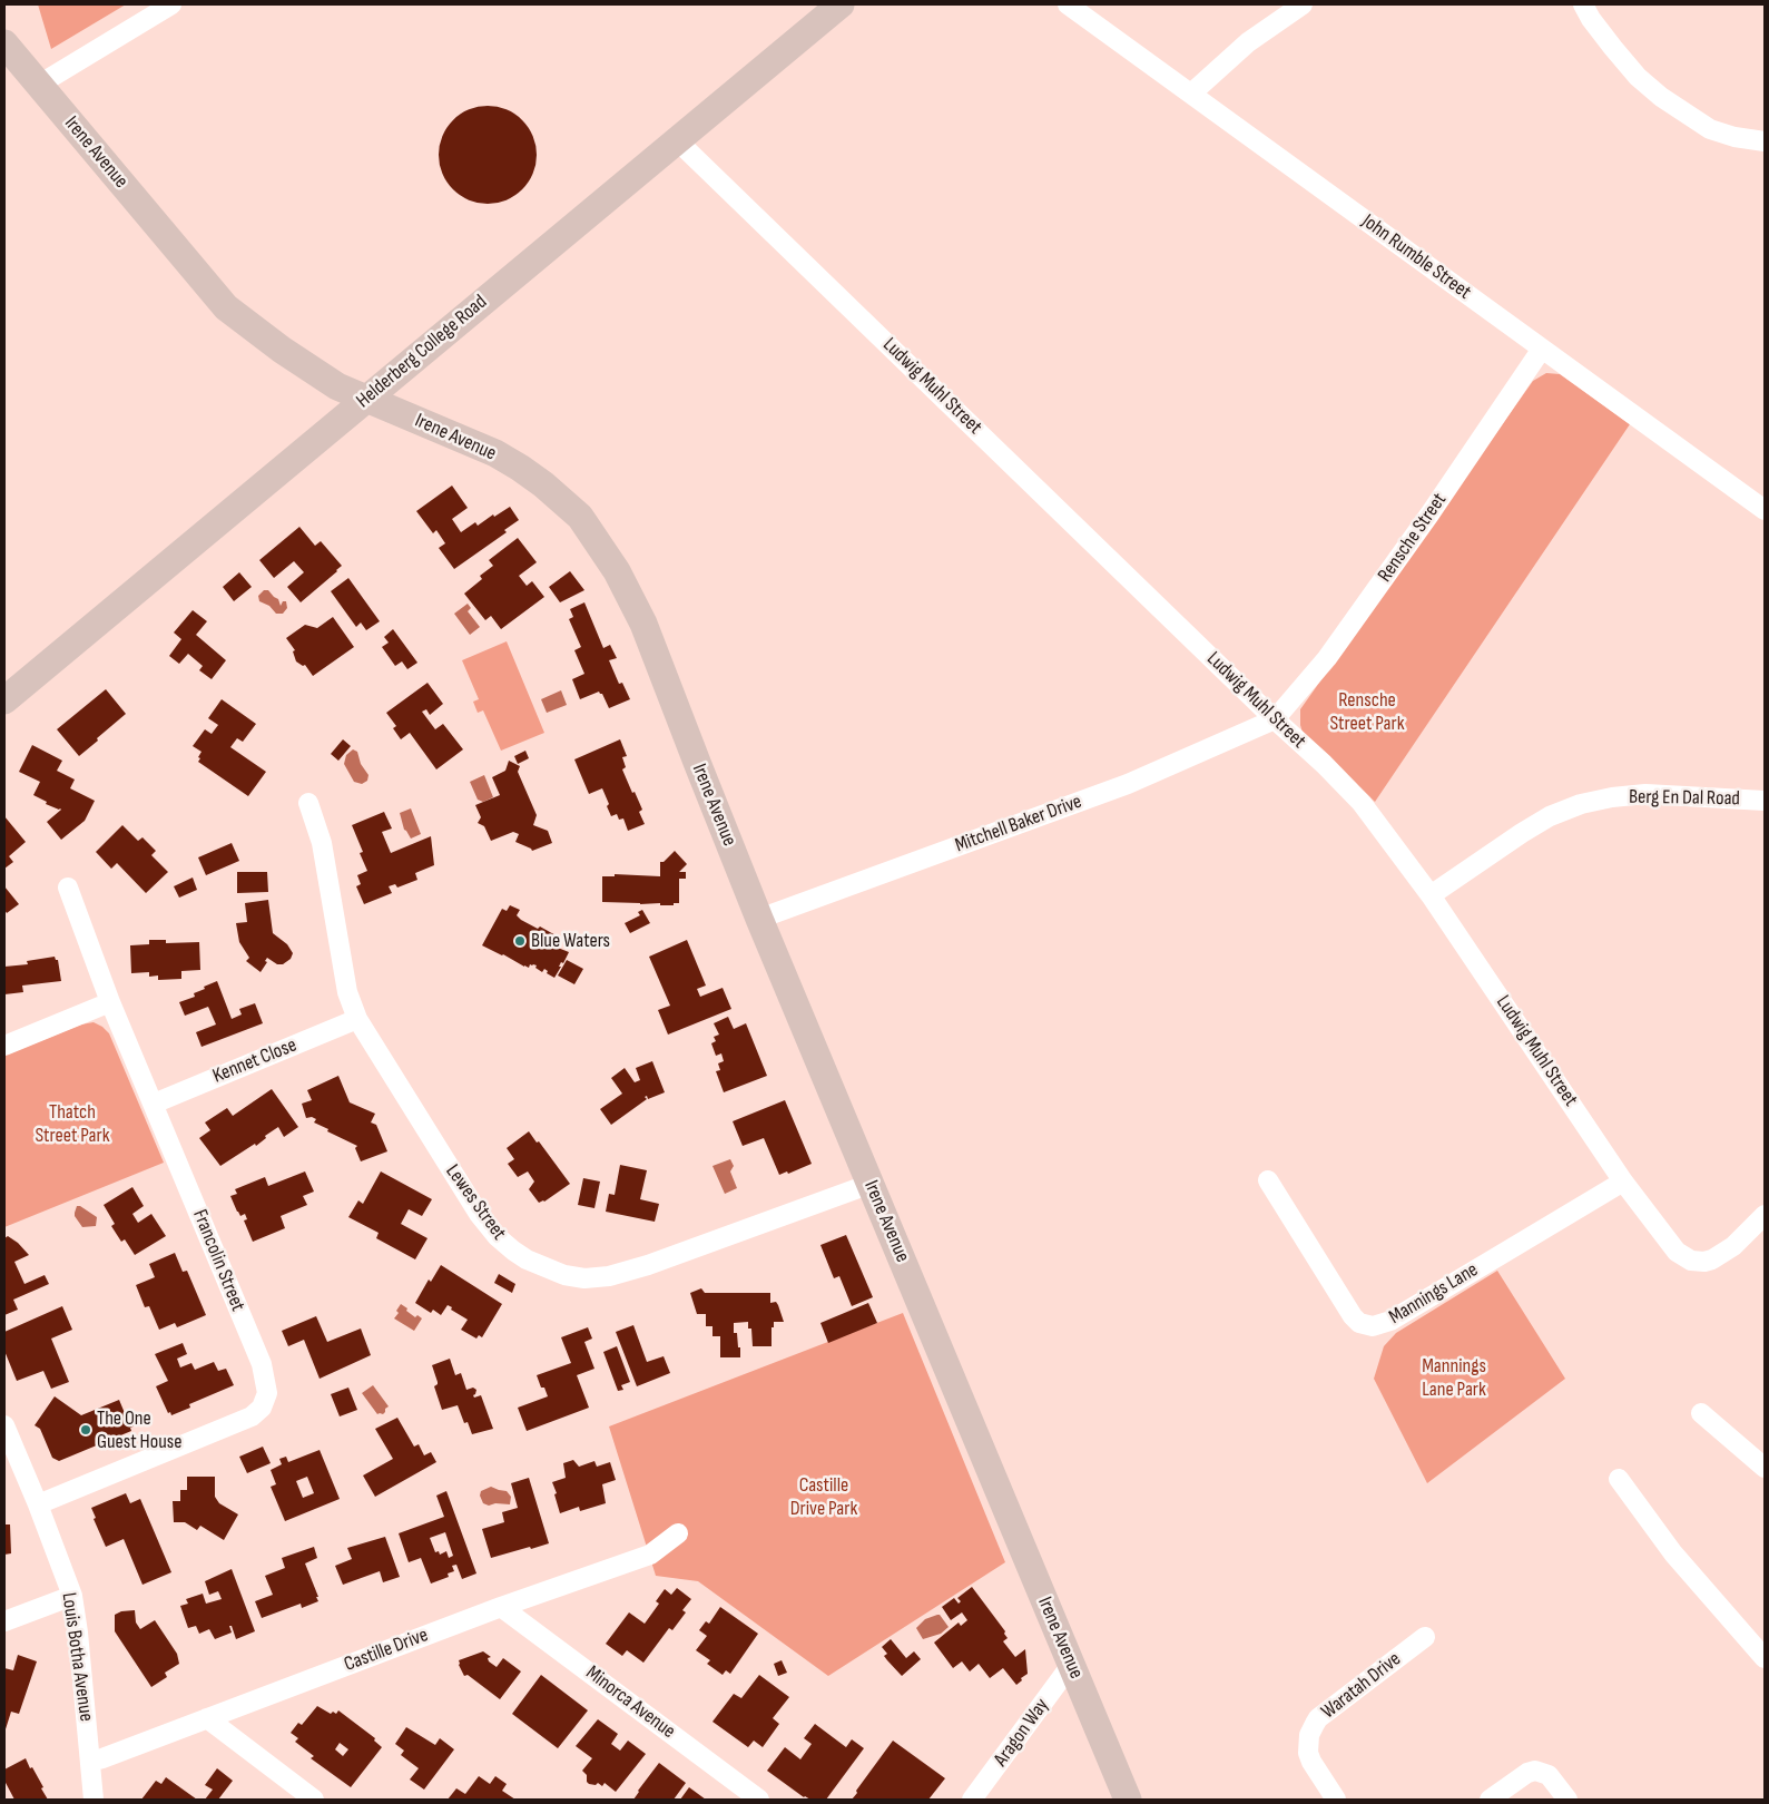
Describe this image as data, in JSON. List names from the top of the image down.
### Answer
{
  "streets": {
    "street": [
      "Irene Avenue",
      "John Rumble Street",
      "Helderberg College Road",
      "Ludwig Muhl Street",
      "Rensche Street",
      "Berg En Dal Road",
      "Mitchell Baker Drive",
      "Kennet Close",
      "Lewes Street",
      "Francolin Street",
      "Mannings Lane",
      "Castille Drive",
      "Louis Botha Avenue",
      "Waratah Drive",
      "Minorca Avenue",
      "Aragon Way"
    ]
  },
  "crossings": [
    ["Irene Avenue", "Helderberg College Road"],
    ["Irene Avenue", "Mitchell Baker Drive"],
    ["Irene Avenue", "Lewes Street"],
    ["Irene Avenue", "Aragon Way"],
    ["John Rumble Street", "Rensche Street"],
    ["Helderberg College Road", "Ludwig Muhl Street"],
    ["Ludwig Muhl Street", "Rensche Street"],
    ["Ludwig Muhl Street", "Berg En Dal Road"],
    ["Ludwig Muhl Street", "Mitchell Baker Drive"],
    ["Ludwig Muhl Street", "Mannings Lane"],
    ["Rensche Street", "Mitchell Baker Drive"],
    ["Kennet Close", "Lewes Street"],
    ["Kennet Close", "Francolin Street"],
    ["Francolin Street", "Louis Botha Avenue"],
    ["Castille Drive", "Louis Botha Avenue"],
    ["Castille Drive", "Minorca Avenue"]
  ],
  "parks": [
    "Rensche Street Park",
    "Thatch Street Park",
    "Mannings Lane Park",
    "Castille Drive Park"
  ],
  "places": ["Blue Waters", "The One Guest House"]
}
